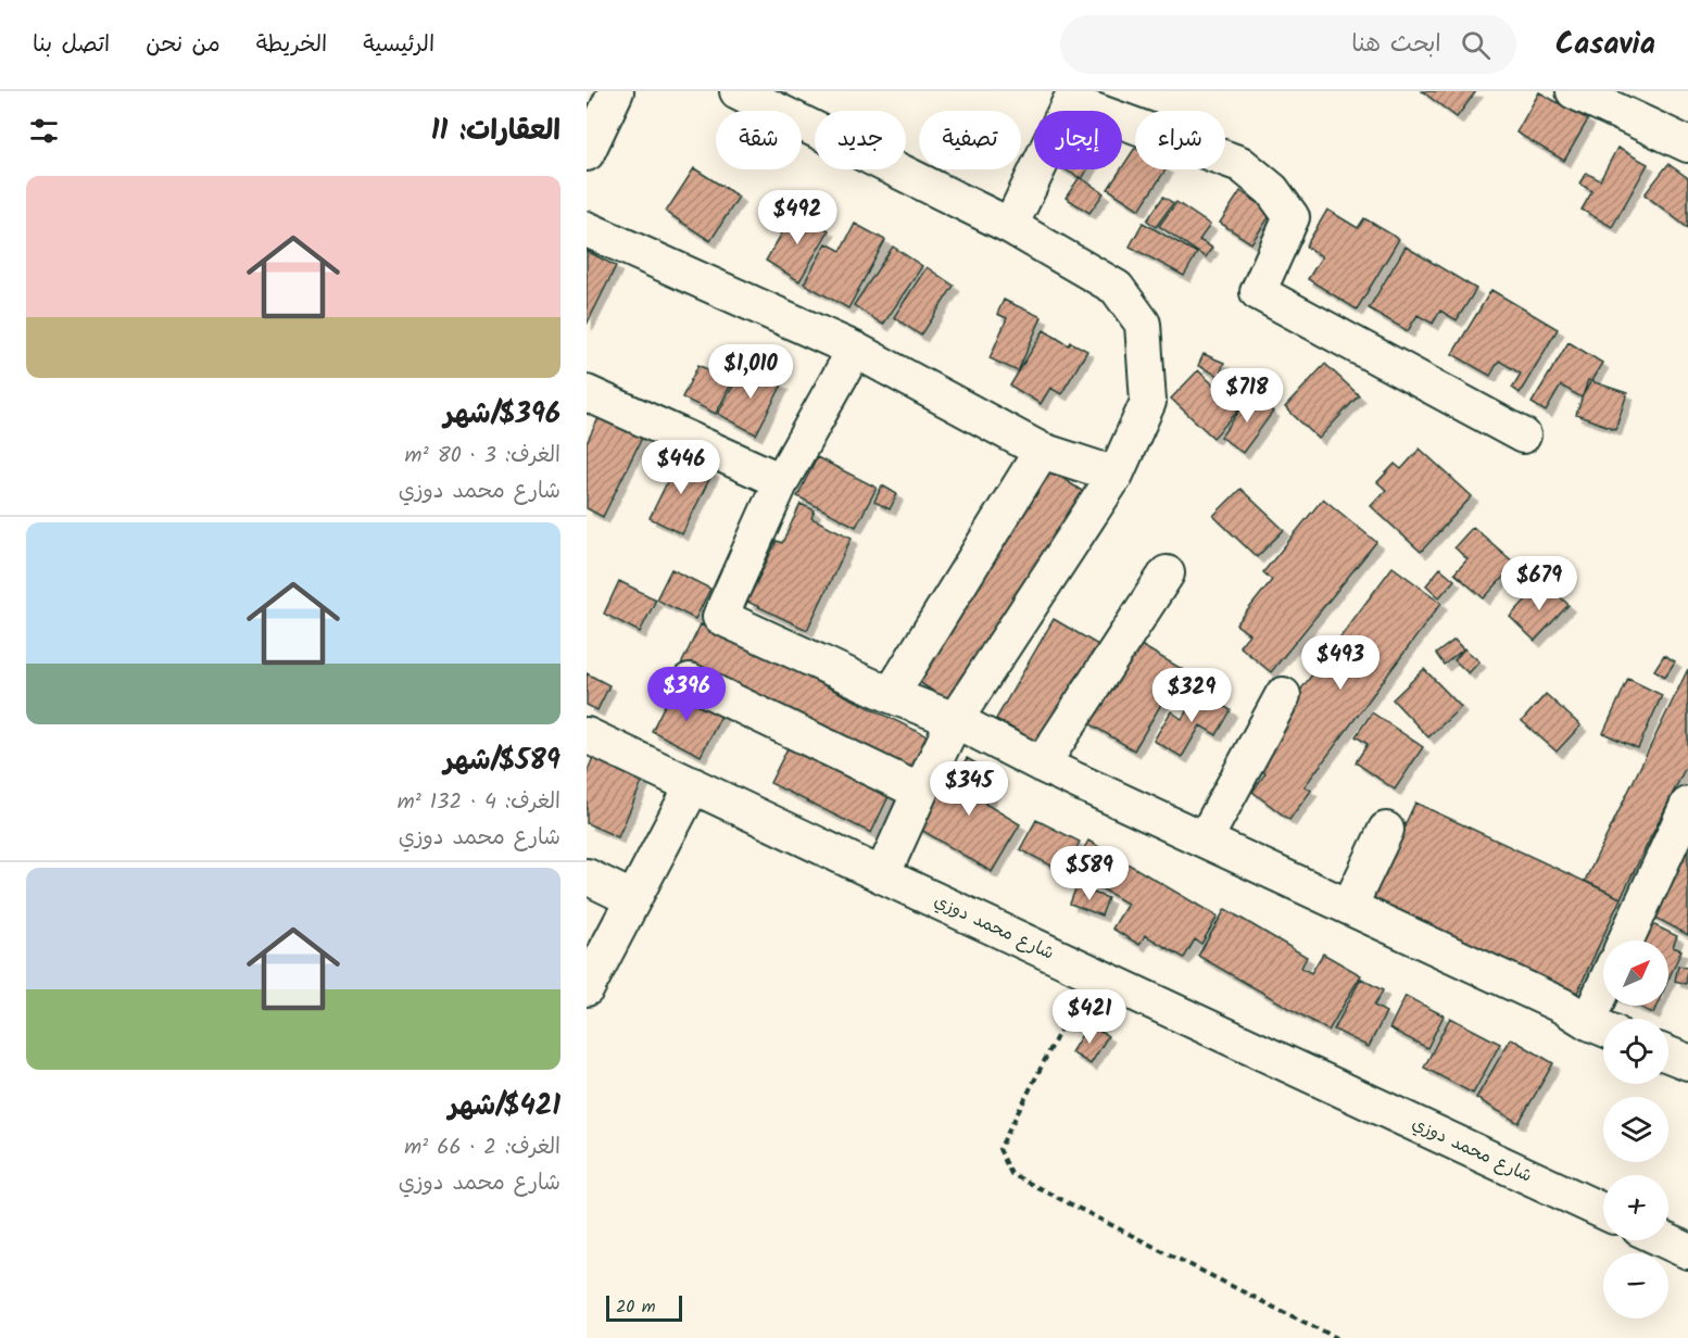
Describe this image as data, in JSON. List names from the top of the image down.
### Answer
{
  "streets": {
    "street": ["شارع محمد دوزي"]
  },
  "scale_bar": "20 m",
  "north": "top right",
  "page": {
    "header": "Casavia",
    "search": "ابحث هنا",
    "nav": [
      "الرئيسية",
      "الخريطة",
      "من نحن",
      "اتصل بنا"
    ],
    "heading": "العقارات: 11",
    "chip": [
      "شراء",
      "إيجار",
      "تصفية",
      "جديد",
      "شقة"
    ],
    "list": [
      {
        "name": "$396/شهر",
        "note": "الغرف: 3 · 80 m² · شارع محمد دوزي"
      },
      {
        "name": "$589/شهر",
        "note": "الغرف: 4 · 132 m² · شارع محمد دوزي"
      },
      {
        "name": "$421/شهر",
        "note": "الغرف: 2 · 66 m² · شارع محمد دوزي"
      }
    ],
    "price": [
      "$492",
      "$1,010",
      "$718",
      "$446",
      "$679",
      "$493",
      "$396",
      "$329",
      "$345",
      "$589",
      "$421"
    ],
    "map_buttons": ["+", "−"],
    "scale": "20 m"
  }
}
